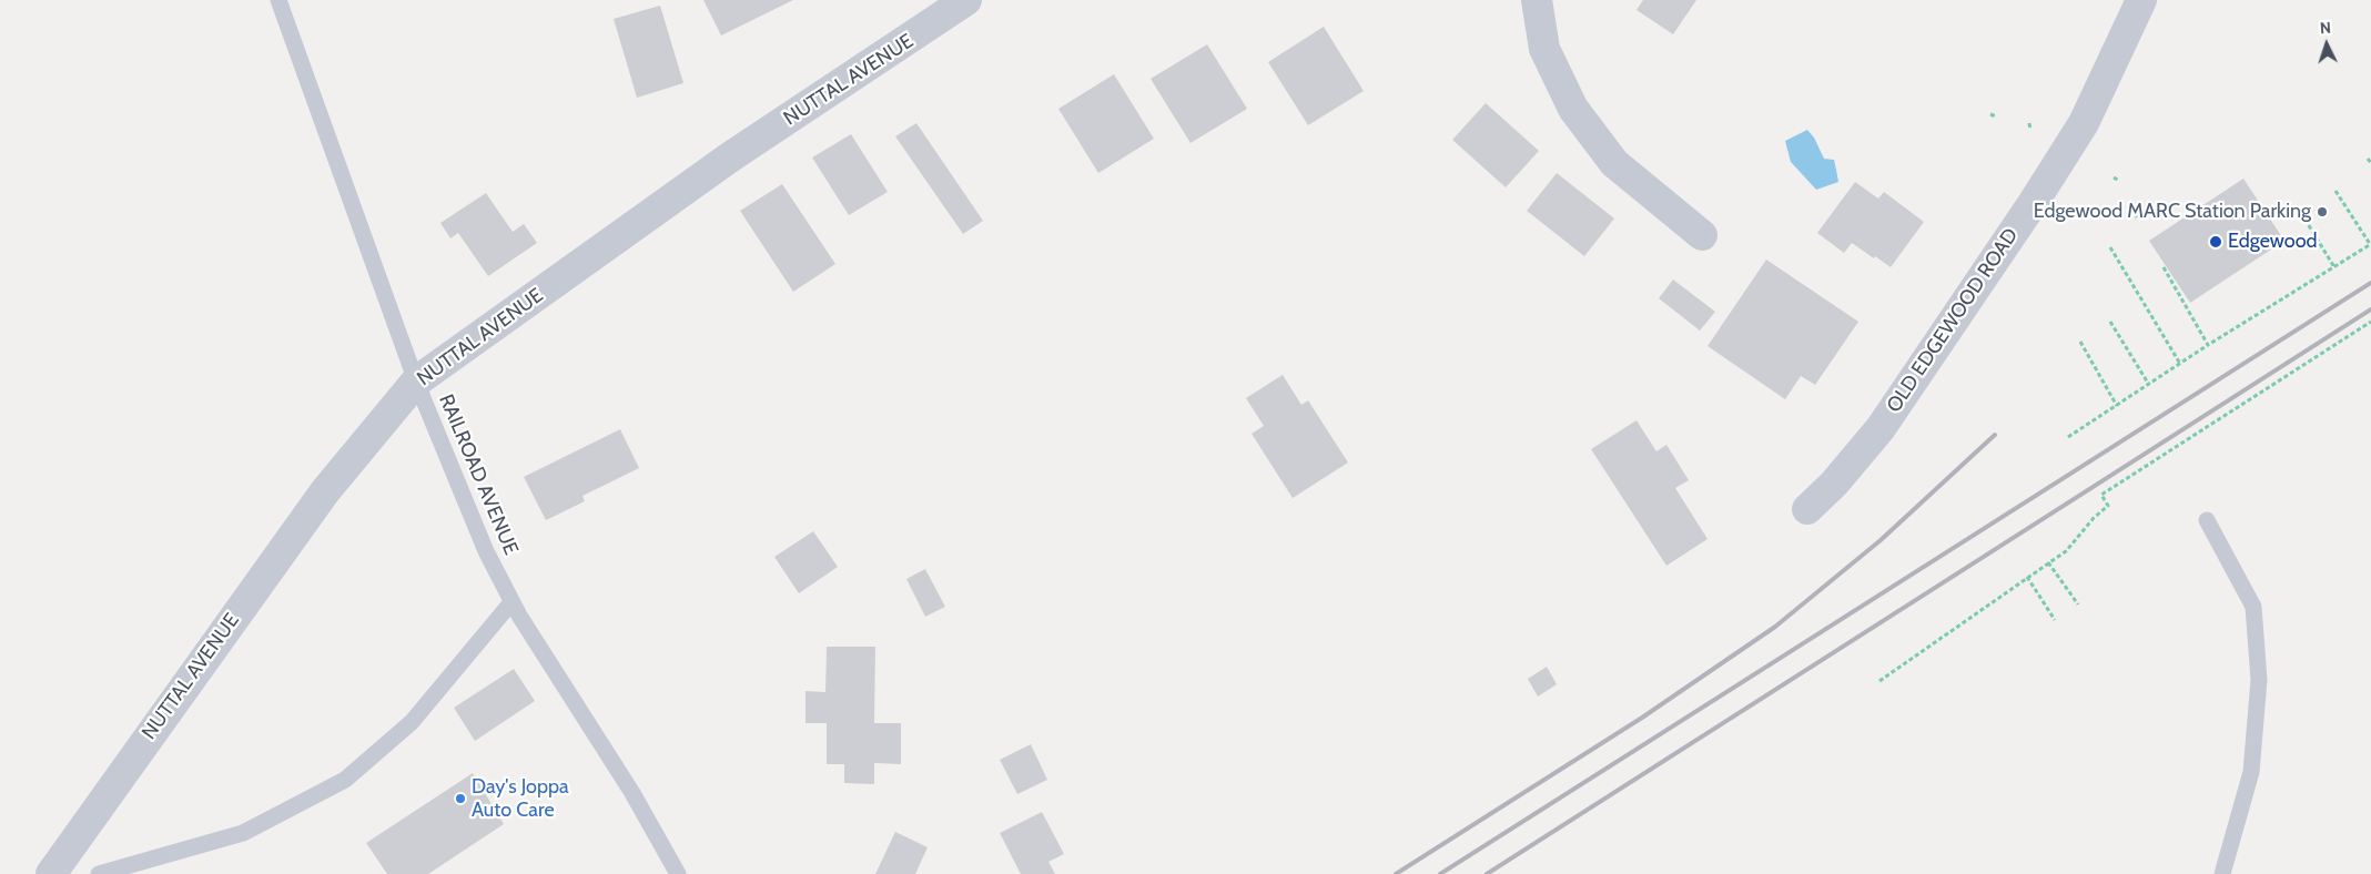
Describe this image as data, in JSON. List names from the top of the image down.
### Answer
{
  "streets": {
    "street": ["NUTTAL AVENUE", "OLD EDGEWOOD ROAD"],
    "lane": ["RAILROAD AVENUE"]
  },
  "crossings": [
    ["NUTTAL AVENUE", "RAILROAD AVENUE"]
  ],
  "places": ["Edgewood MARC Station Parking", "Edgewood", "Day's Joppa Auto Care"],
  "north": "top"
}
